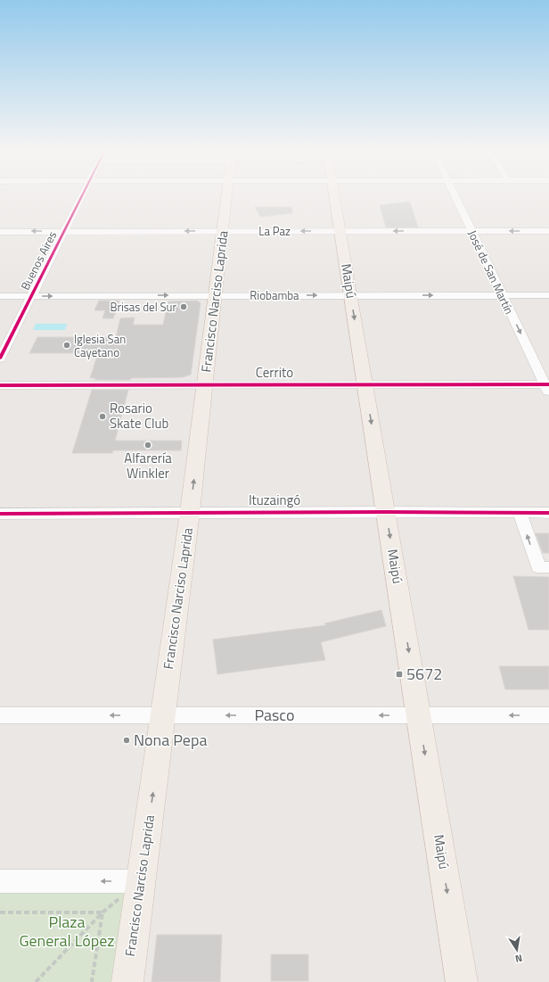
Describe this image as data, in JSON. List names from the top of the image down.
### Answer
{
  "streets": {
    "main road": ["Maipú", "Francisco Narciso Laprida"],
    "street": [
      "La Paz",
      "Buenos Aires",
      "José de San Martín",
      "Riobamba",
      "Cerrito",
      "Ituzaingó",
      "Pasco"
    ]
  },
  "crossings": [
    ["La Paz", "Buenos Aires"],
    ["La Paz", "José de San Martín"],
    ["La Paz", "Maipú"],
    ["La Paz", "Francisco Narciso Laprida"],
    ["Buenos Aires", "Riobamba"],
    ["José de San Martín", "Riobamba"],
    ["José de San Martín", "Cerrito"],
    ["Maipú", "Riobamba"],
    ["Maipú", "Cerrito"],
    ["Maipú", "Ituzaingó"],
    ["Maipú", "Pasco"],
    ["Riobamba", "Francisco Narciso Laprida"],
    ["Francisco Narciso Laprida", "Cerrito"],
    ["Francisco Narciso Laprida", "Ituzaingó"],
    ["Francisco Narciso Laprida", "Pasco"]
  ],
  "one_way": [
    "La Paz",
    "José de San Martín",
    "Maipú",
    "Riobamba",
    "Francisco Narciso Laprida",
    "Pasco"
  ],
  "parks": ["Plaza General López"],
  "places": {
    "other": [
      "Brisas del Sur",
      "Iglesia San Cayetano",
      "Rosario Skate Club",
      "Alfarería Winkler",
      "Nona Pepa"
    ],
    "transit": ["5672"]
  },
  "north": "bottom"
}
